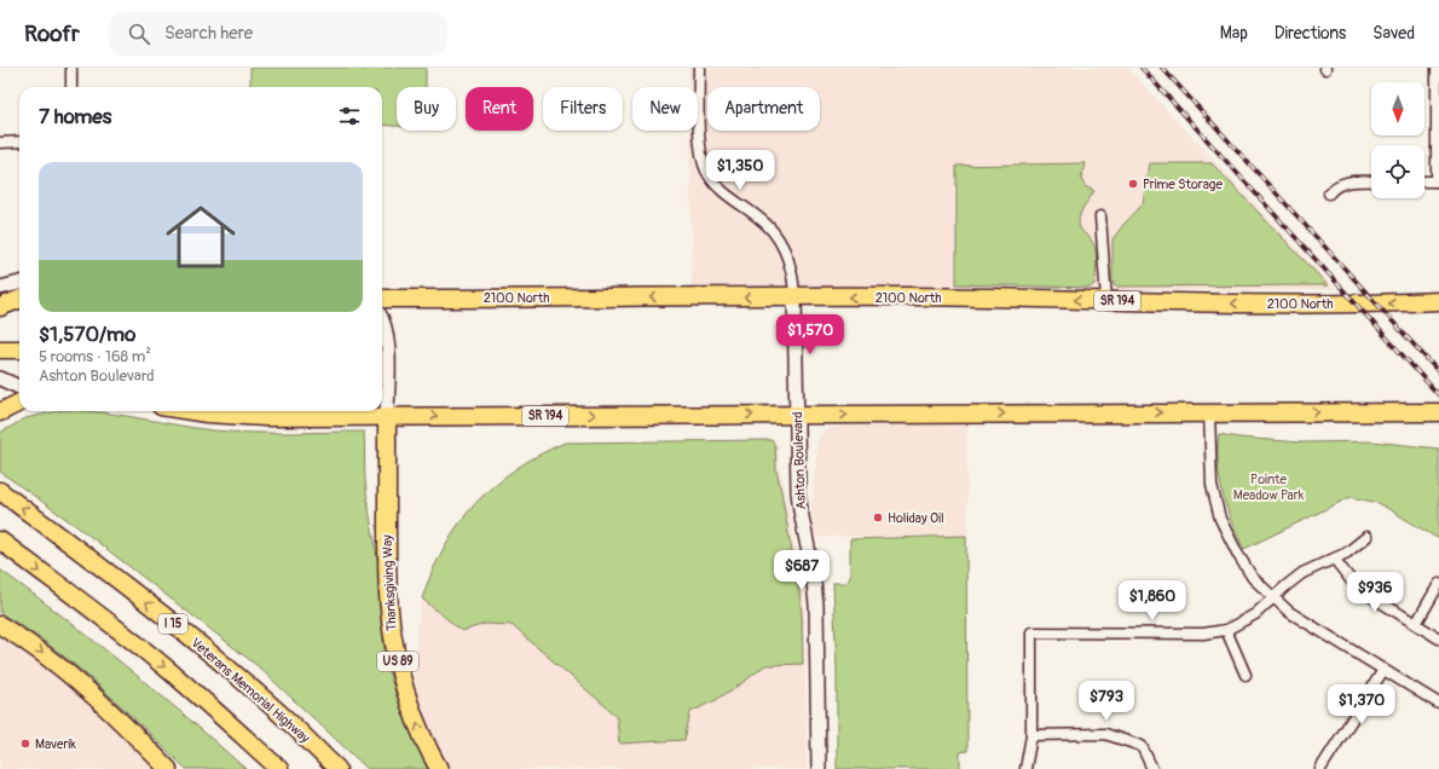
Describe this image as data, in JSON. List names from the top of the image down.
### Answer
{
  "streets": {
    "highway": [
      "2100 North",
      "SR 194",
      "Thanksgiving Way",
      "I 15",
      "US 89",
      "Veterans Memorial Highway"
    ],
    "street": ["Ashton Boulevard"]
  },
  "crossings": [
    ["2100 North", "Ashton Boulevard"],
    ["SR 194", "Ashton Boulevard"],
    ["SR 194", "Thanksgiving Way"]
  ],
  "one_way": ["Thanksgiving Way"],
  "parks": ["Pointe Meadow Park"],
  "places": ["Prime Storage", "Holiday Oil", "Maverik"],
  "north": "bottom",
  "page": {
    "header": "Roofr",
    "search": "Search here",
    "nav": ["Map", "Directions", "Saved"],
    "chip": [
      "Buy",
      "Rent",
      "Filters",
      "New",
      "Apartment"
    ],
    "heading": "7 homes",
    "list": [
      {
        "name": "$1,570/mo",
        "note": "5 rooms · 168 m² · Ashton Boulevard"
      }
    ],
    "price": [
      "$1,350",
      "$1,570",
      "$687",
      "$936",
      "$1,860",
      "$793",
      "$1,370"
    ]
  }
}
